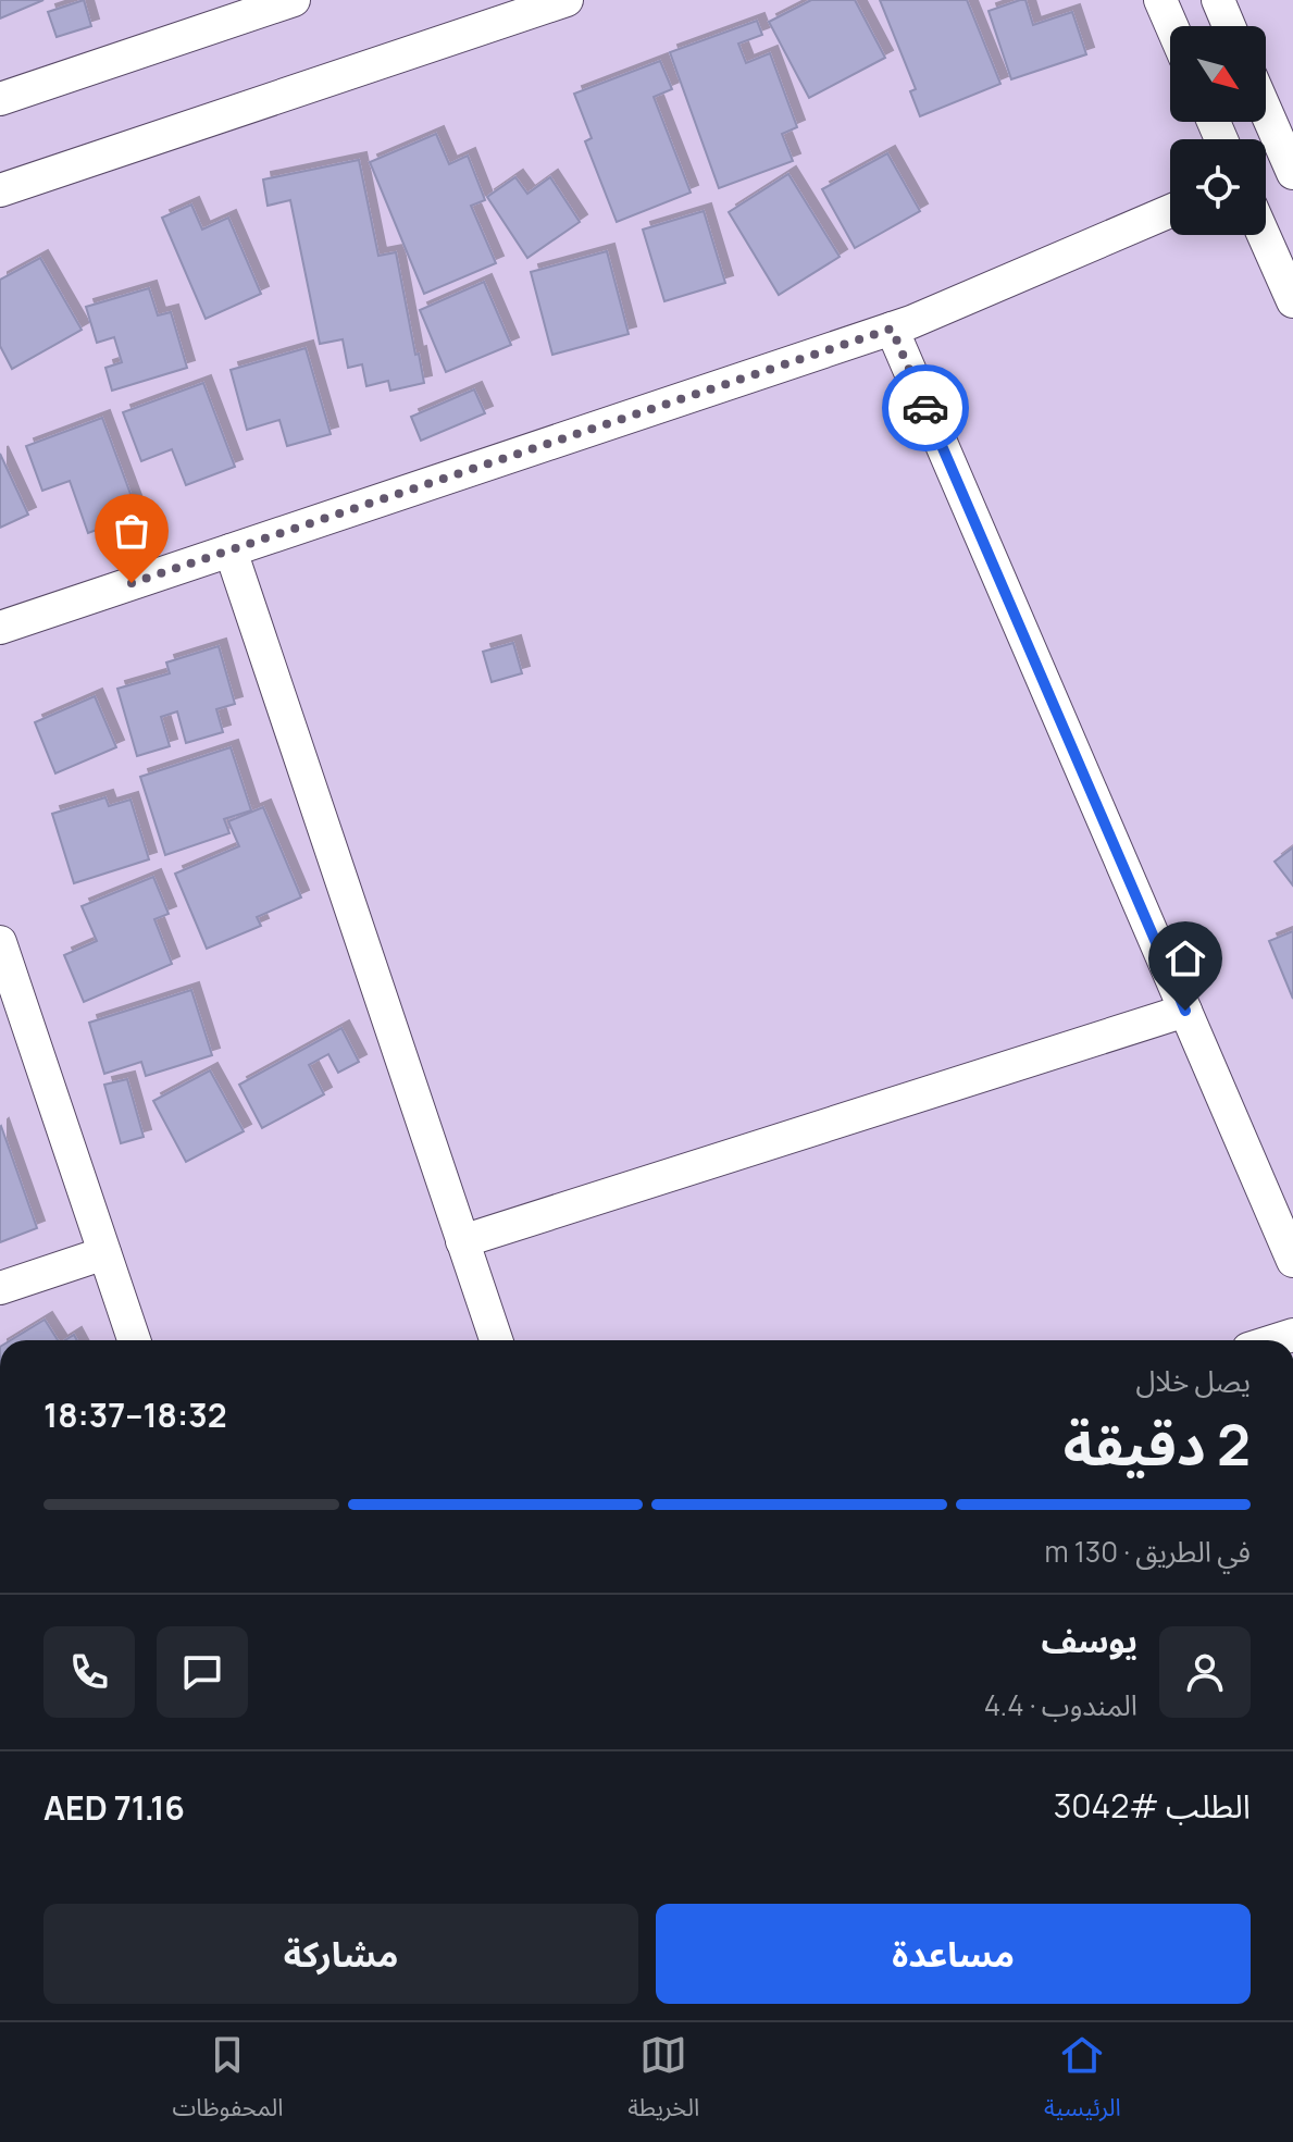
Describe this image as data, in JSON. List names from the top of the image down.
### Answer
{
  "north": "bottom right",
  "page": {
    "heading": ["2 دقيقة", "يصل خلال", "18:32–18:37"],
    "panel": [
      "يوسف",
      "المندوب · 4.4",
      "الطلب #3042",
      "AED 71.16"
    ],
    "bar": "في الطريق · 130 m",
    "buttons": ["مساعدة", "مشاركة"],
    "tabs": ["الرئيسية", "الخريطة", "المحفوظات"]
  }
}
